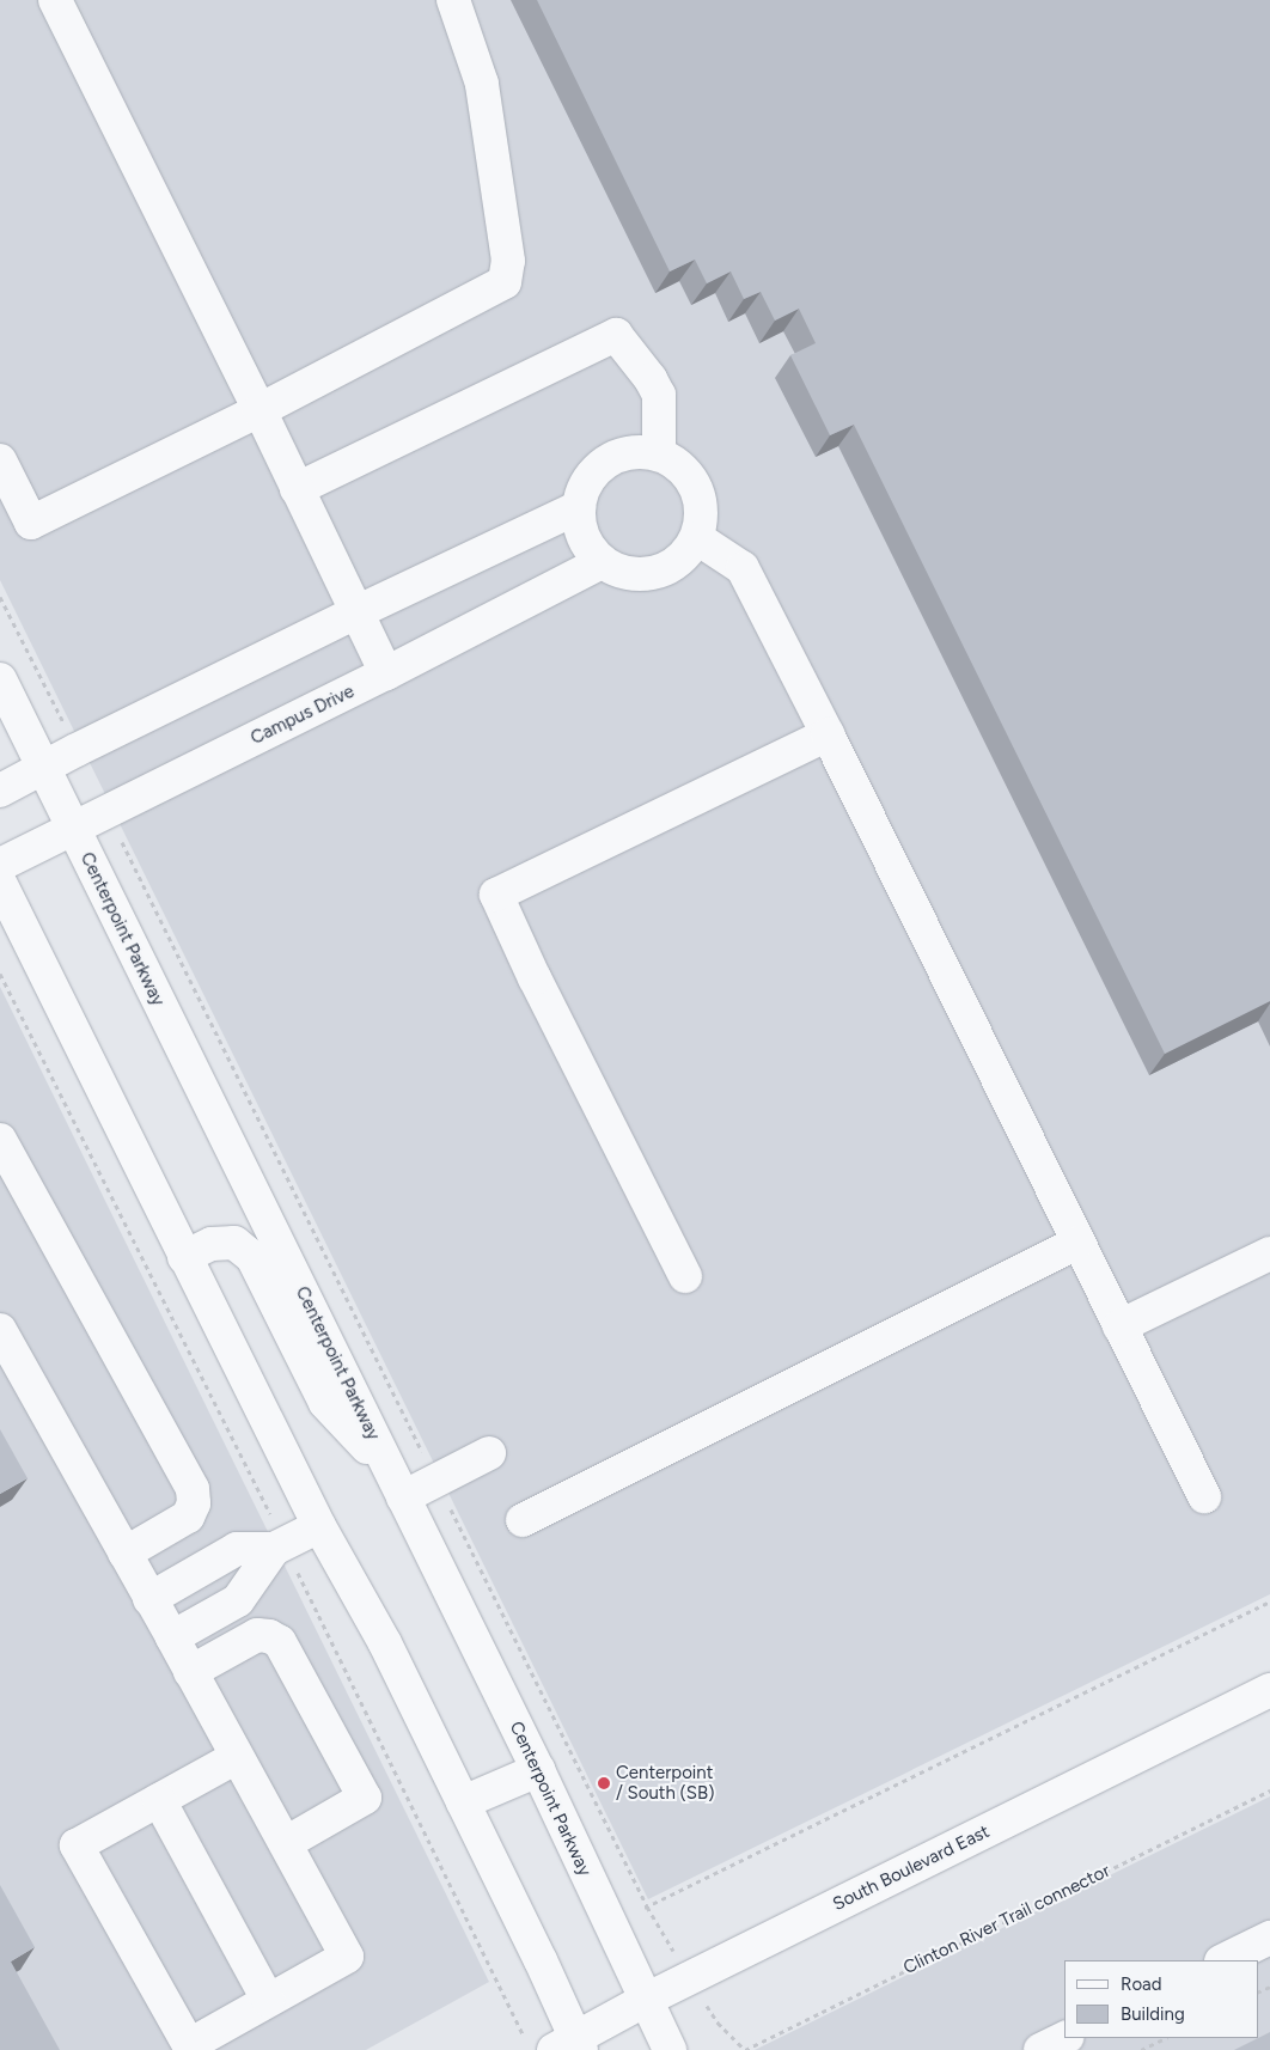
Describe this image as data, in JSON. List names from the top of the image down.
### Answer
{
  "streets": {
    "street": ["Campus Drive", "Centerpoint Parkway", "South Boulevard East"],
    "path": ["Clinton River Trail connector"]
  },
  "crossings": [
    ["Campus Drive", "Centerpoint Parkway"],
    ["Centerpoint Parkway", "South Boulevard East"]
  ],
  "places": ["Centerpoint / South (SB)"],
  "legend": ["Road", "Building"]
}
